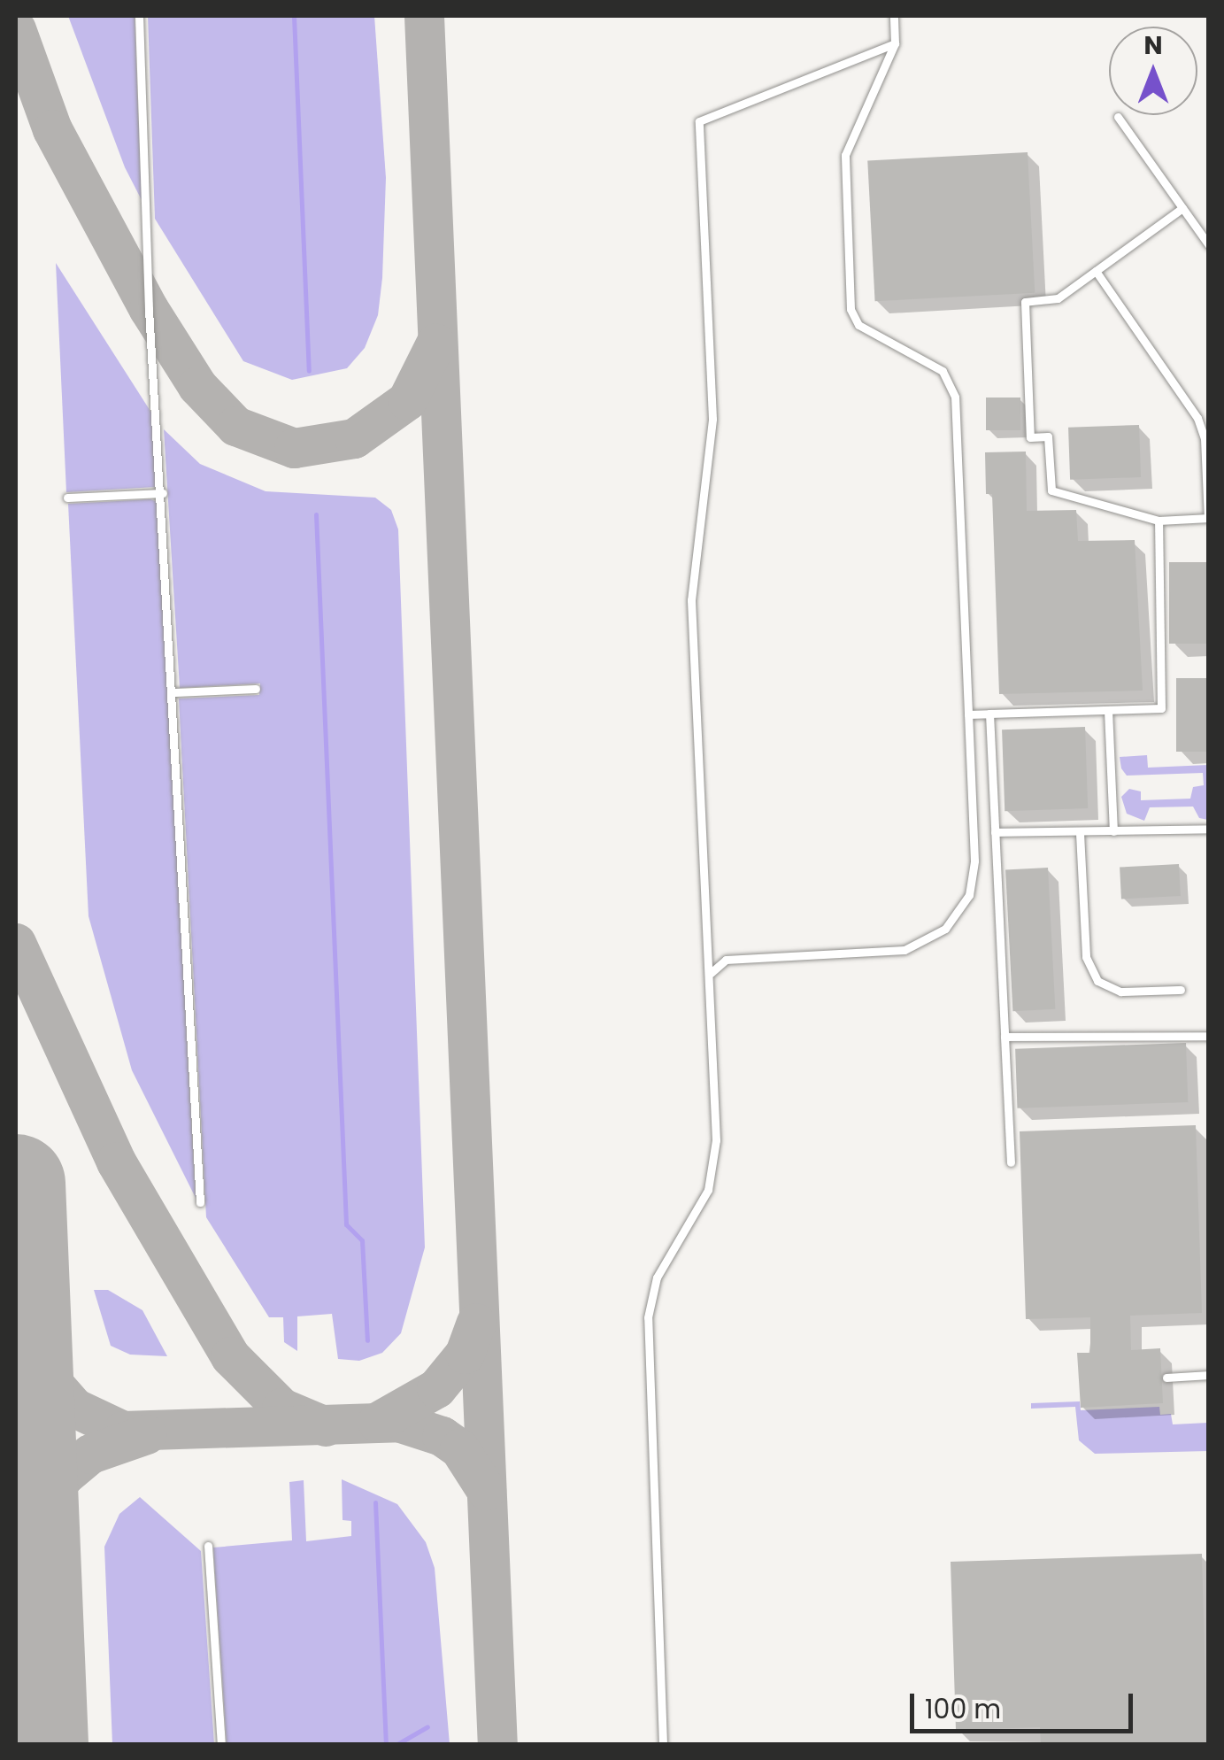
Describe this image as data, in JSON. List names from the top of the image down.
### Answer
{
  "scale_bar": "100 m",
  "north": "top"
}
